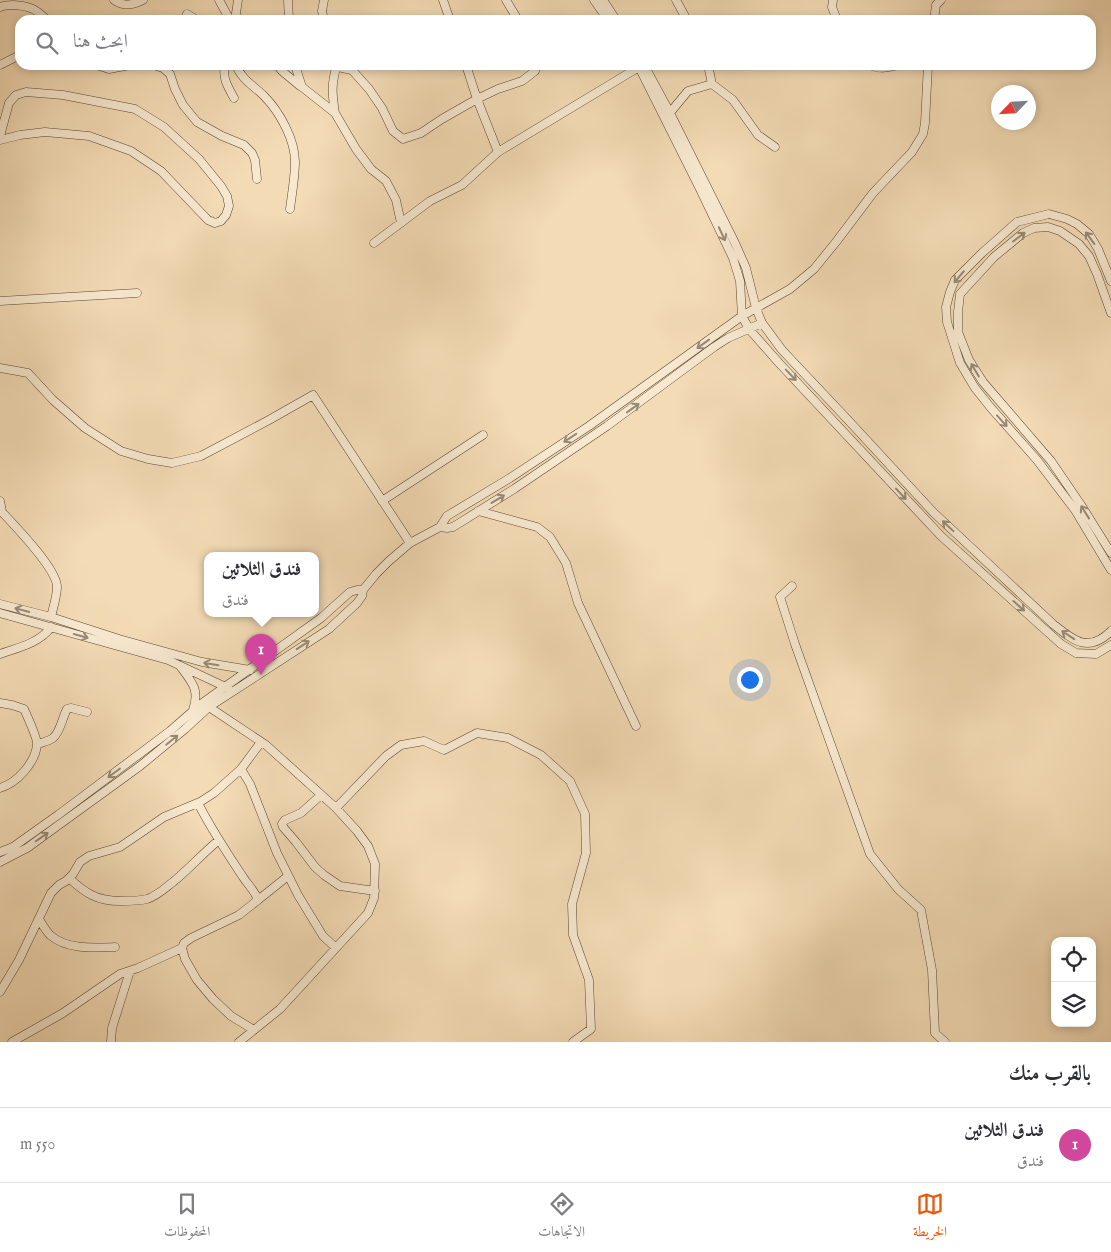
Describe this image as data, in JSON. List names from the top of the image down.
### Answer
{
  "north": "bottom left",
  "page": {
    "search": "ابحث هنا",
    "popup": ["فندق الثلاثين", "فندق"],
    "pins": "1",
    "heading": "بالقرب منك",
    "list": [
      {
        "mark": "1",
        "name": "فندق الثلاثين",
        "note": "فندق",
        "value": "550 m"
      }
    ],
    "nav": ["الخريطة", "الاتجاهات", "المحفوظات"]
  }
}
